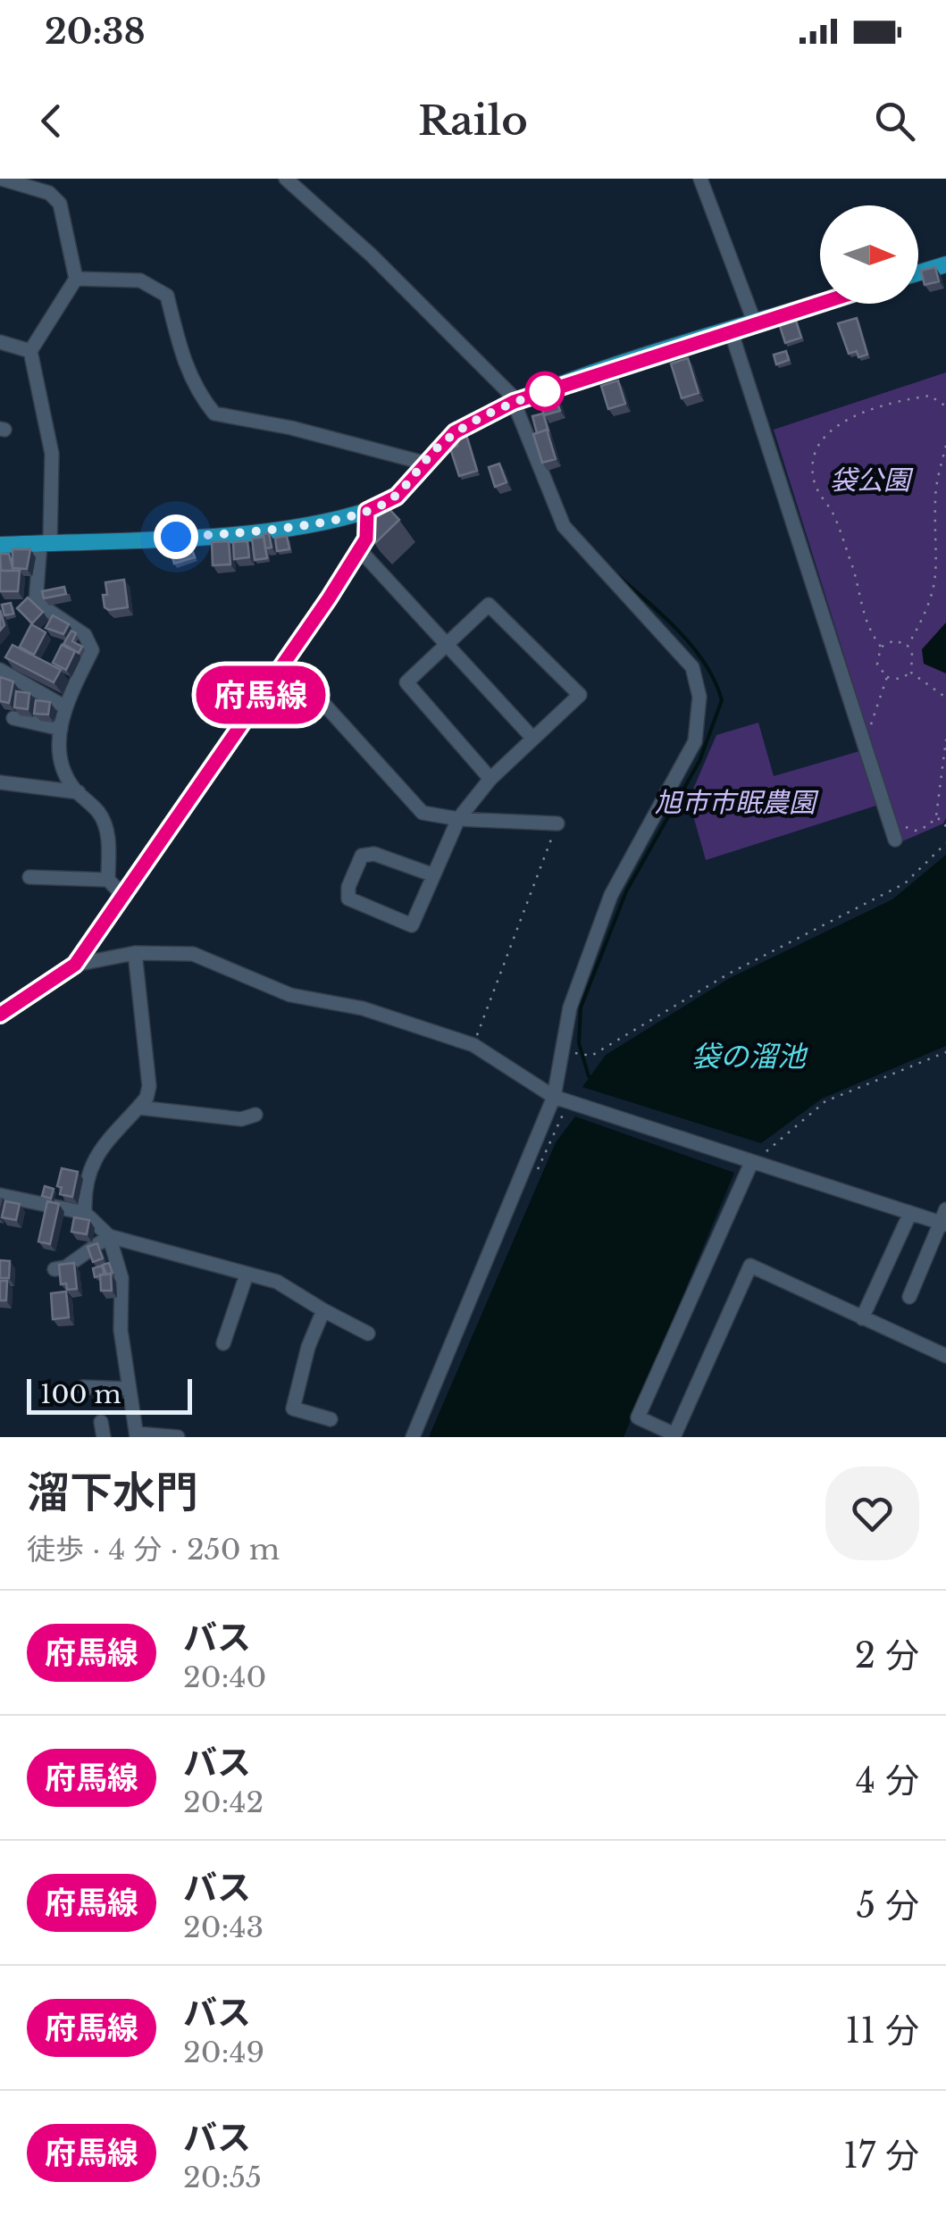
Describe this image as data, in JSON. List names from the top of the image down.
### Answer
{
  "water": ["袋の溜池"],
  "parks": ["袋公園", "旭市市眠農園"],
  "lines": ["bus line 府馬線"],
  "scale_bar": "100 m",
  "north": "right",
  "page": {
    "status": "20:38",
    "header": "Railo",
    "on_map": "府馬線",
    "scale": "100 m",
    "heading": ["溜下水門", "徒歩 · 4 分 · 250 m"],
    "list": [
      {
        "mark": "府馬線",
        "name": "バス",
        "note": "20:40",
        "value": "2 分"
      },
      {
        "mark": "府馬線",
        "name": "バス",
        "note": "20:42",
        "value": "4 分"
      },
      {
        "mark": "府馬線",
        "name": "バス",
        "note": "20:43",
        "value": "5 分"
      },
      {
        "mark": "府馬線",
        "name": "バス",
        "note": "20:49",
        "value": "11 分"
      },
      {
        "mark": "府馬線",
        "name": "バス",
        "note": "20:55",
        "value": "17 分"
      }
    ]
  }
}
